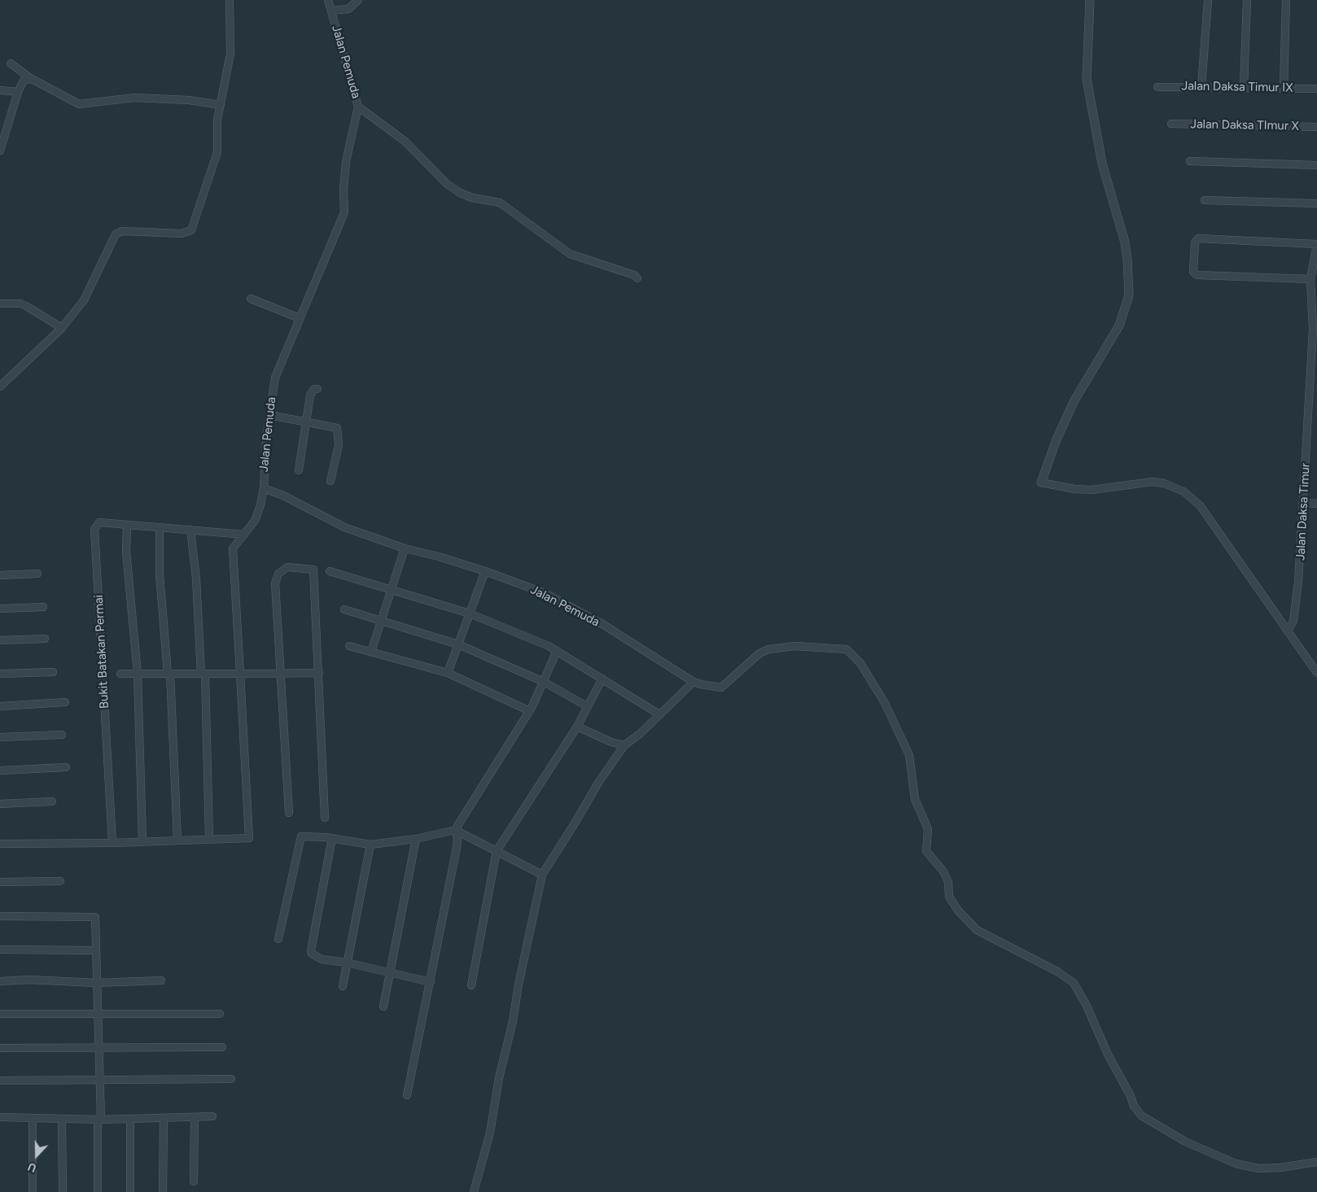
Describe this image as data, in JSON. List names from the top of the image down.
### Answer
{
  "streets": {
    "street": [
      "Jalan Pemuda",
      "Jalan Daksa Timur IX",
      "Jalan Daksa TImur X",
      "Jalan Daksa Timur",
      "Bukit Batakan Permai"
    ]
  },
  "north": "bottom"
}
